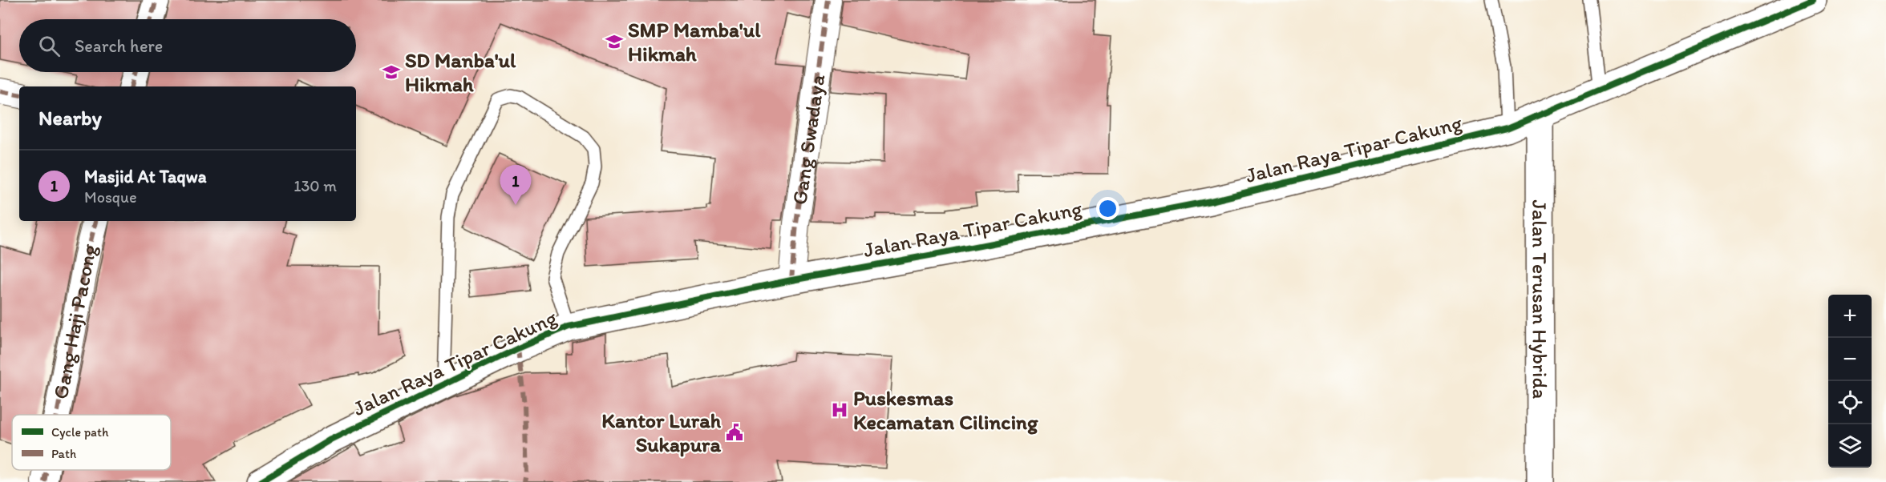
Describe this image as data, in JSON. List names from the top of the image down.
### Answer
{
  "streets": {
    "street": [
      "Gang Swadaya",
      "Jalan Raya Tipar Cakung",
      "Jalan Terusan Hybrida",
      "Gang Haji Pacong"
    ]
  },
  "crossings": [
    ["Gang Swadaya", "Jalan Raya Tipar Cakung"],
    ["Jalan Raya Tipar Cakung", "Jalan Terusan Hybrida"]
  ],
  "places": {
    "school or university": ["SMP Mamba'ul Hikmah", "SD Manba'ul Hikmah"],
    "hospital": ["Puskesmas Kecamatan Cilincing"],
    "public building": ["Kantor Lurah Sukapura"]
  },
  "legend": ["Cycle path", "Path"],
  "page": {
    "search": "Search here",
    "heading": "Nearby",
    "list": [
      {
        "mark": "1",
        "name": "Masjid At Taqwa",
        "note": "Mosque",
        "value": "130 m"
      }
    ],
    "pins": "1",
    "map_buttons": ["+", "−"]
  }
}
